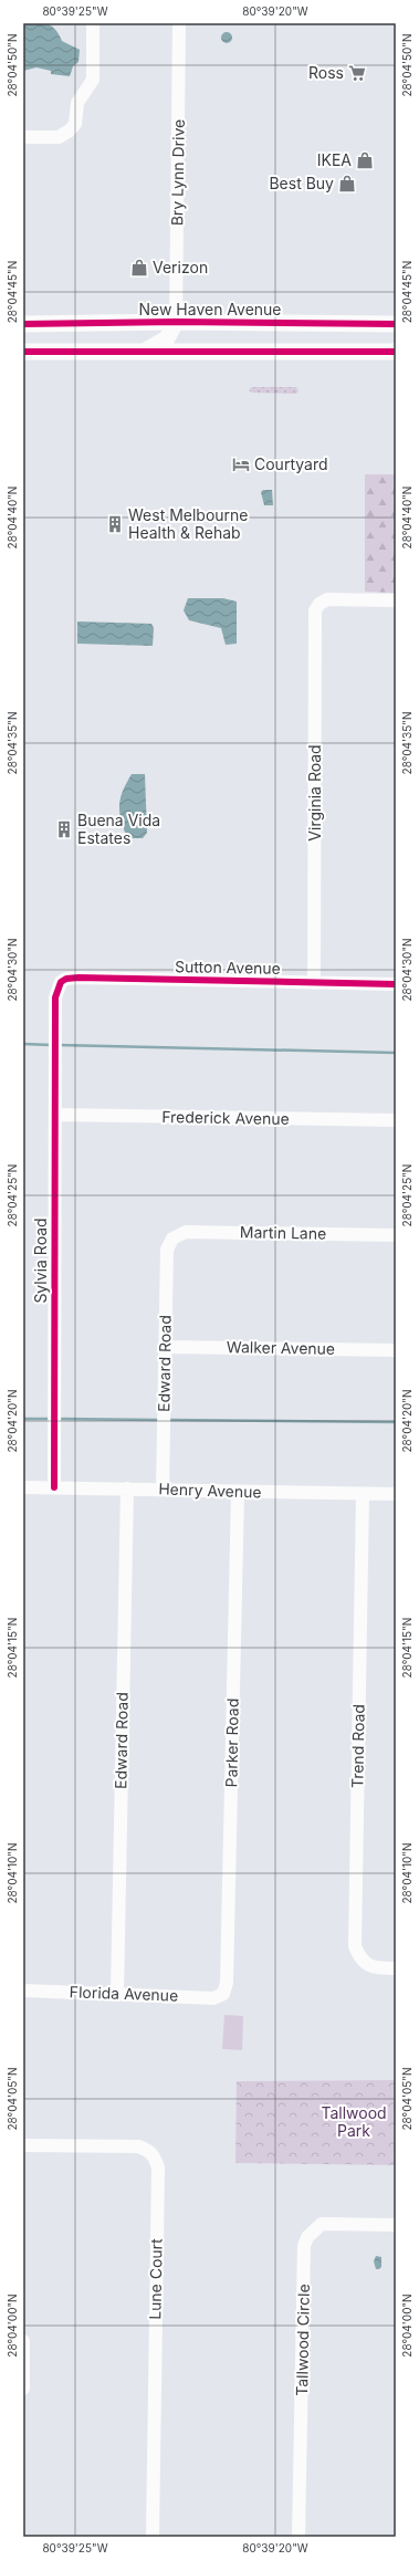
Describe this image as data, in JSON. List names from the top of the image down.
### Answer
{
  "streets": {
    "main road": ["New Haven Avenue"],
    "street": [
      "Bry Lynn Drive",
      "Virginia Road",
      "Sutton Avenue",
      "Frederick Avenue",
      "Martin Lane",
      "Sylvia Road",
      "Walker Avenue",
      "Edward Road",
      "Henry Avenue",
      "Parker Road",
      "Trend Road",
      "Florida Avenue",
      "Lune Court",
      "Tallwood Circle"
    ]
  },
  "crossings": [
    ["Bry Lynn Drive", "New Haven Avenue"],
    ["Virginia Road", "Sutton Avenue"],
    ["Sutton Avenue", "Sylvia Road"],
    ["Frederick Avenue", "Sylvia Road"],
    ["Martin Lane", "Edward Road"],
    ["Sylvia Road", "Henry Avenue"],
    ["Walker Avenue", "Edward Road"],
    ["Edward Road", "Henry Avenue"],
    ["Edward Road", "Florida Avenue"],
    ["Henry Avenue", "Parker Road"],
    ["Henry Avenue", "Trend Road"],
    ["Parker Road", "Florida Avenue"]
  ],
  "parks": ["Tallwood Park"],
  "places": {
    "supermarket": ["Ross"],
    "shop": ["IKEA", "Best Buy", "Verizon"],
    "hotel": ["Courtyard"],
    "building": ["West Melbourne Health & Rehab", "Buena Vida Estates"]
  },
  "coordinates": [
    "80°39'25\"W",
    "80°39'20\"W",
    "28°04'50\"N",
    "28°04'45\"N",
    "28°04'40\"N",
    "28°04'35\"N",
    "28°04'30\"N",
    "28°04'25\"N",
    "28°04'20\"N",
    "28°04'15\"N",
    "28°04'10\"N",
    "28°04'05\"N",
    "28°04'00\"N"
  ]
}
